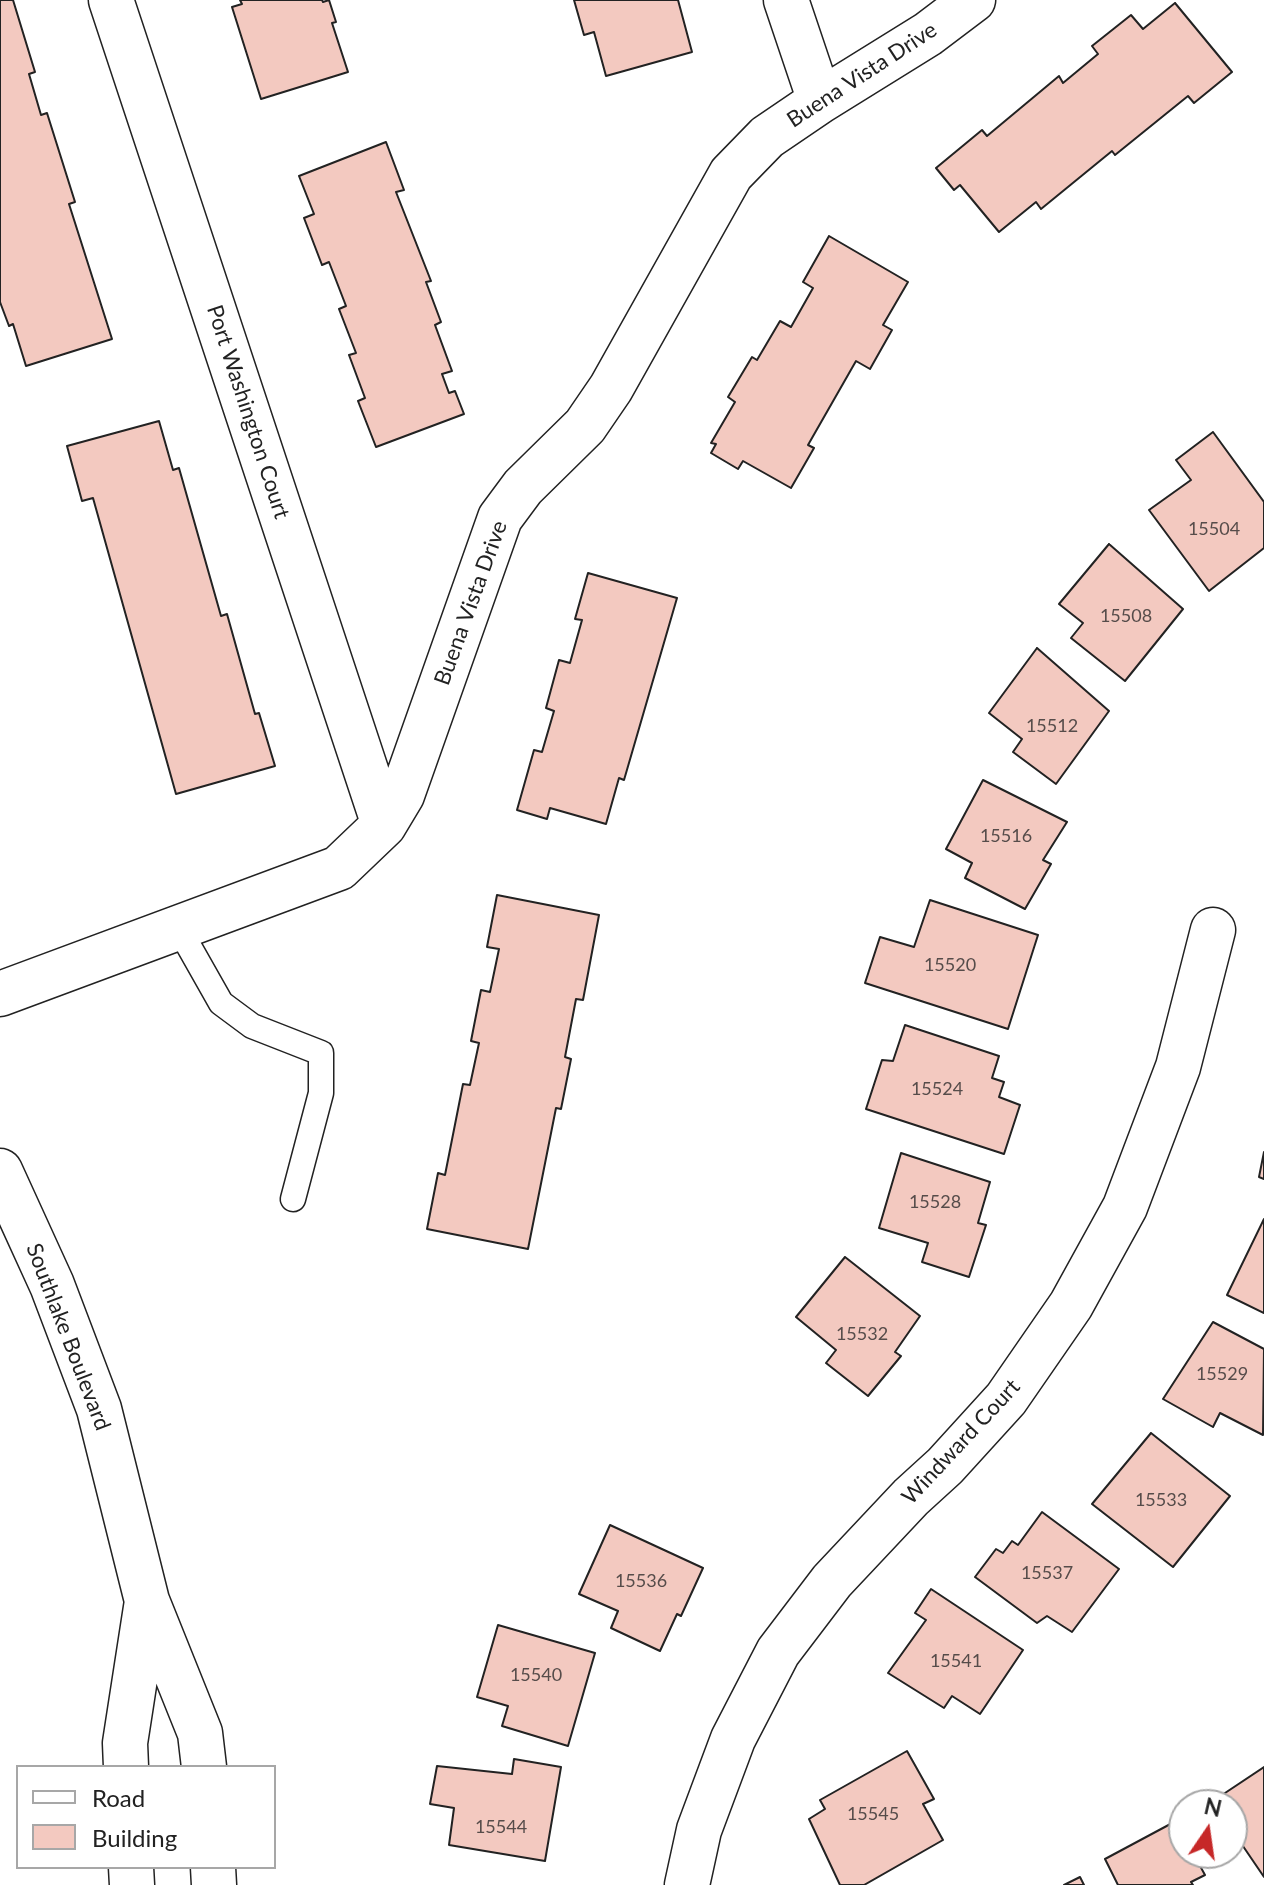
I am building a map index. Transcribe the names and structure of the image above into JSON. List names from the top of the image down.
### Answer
{
  "streets": {
    "street": [
      "Buena Vista Drive",
      "Port Washington Court",
      "Southlake Boulevard",
      "Windward Court"
    ]
  },
  "crossings": [
    ["Buena Vista Drive", "Port Washington Court"]
  ],
  "house_numbers": [
    "15504",
    "15508",
    "15512",
    "15516",
    "15520",
    "15524",
    "15528",
    "15532",
    "15529",
    "15533",
    "15537",
    "15536",
    "15541",
    "15540",
    "15545",
    "15544"
  ],
  "legend": ["Road", "Building"],
  "north": "top"
}
